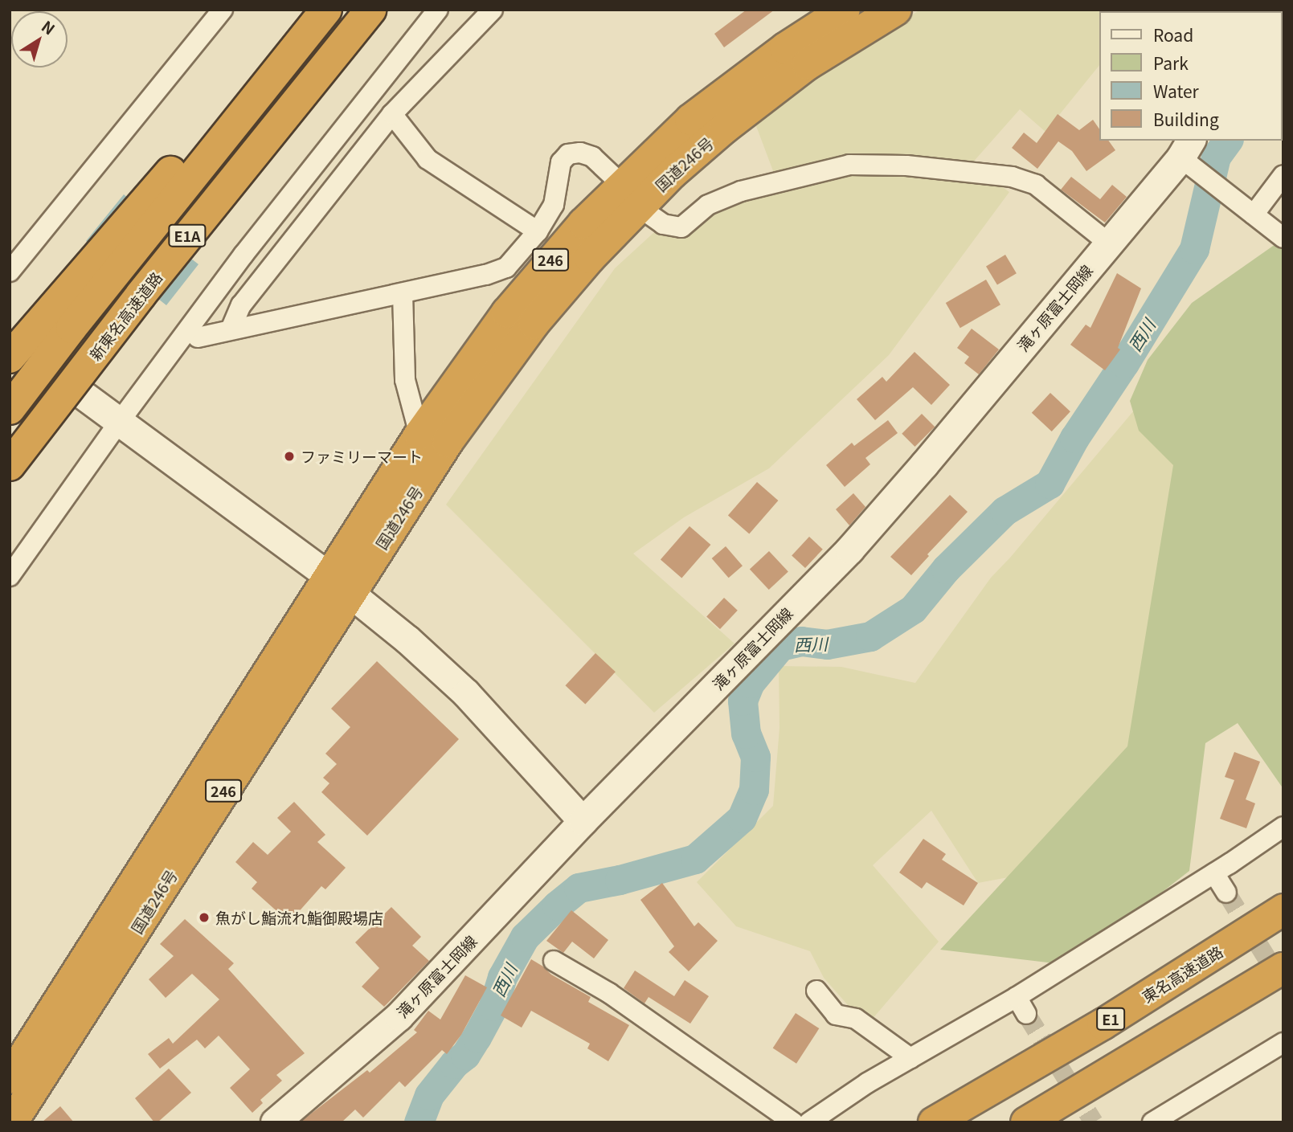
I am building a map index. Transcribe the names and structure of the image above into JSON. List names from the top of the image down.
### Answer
{
  "streets": {
    "highway": [
      "国道246号",
      "E1A",
      "246",
      "新東名高速道路",
      "東名高速道路",
      "E1"
    ],
    "main road": ["滝ヶ原富士岡線"]
  },
  "water": ["西川"],
  "places": ["ファミリーマート", "魚がし鮨流れ鮨御殿場店"],
  "legend": [
    "Road",
    "Park",
    "Water",
    "Building"
  ],
  "north": "top right"
}
